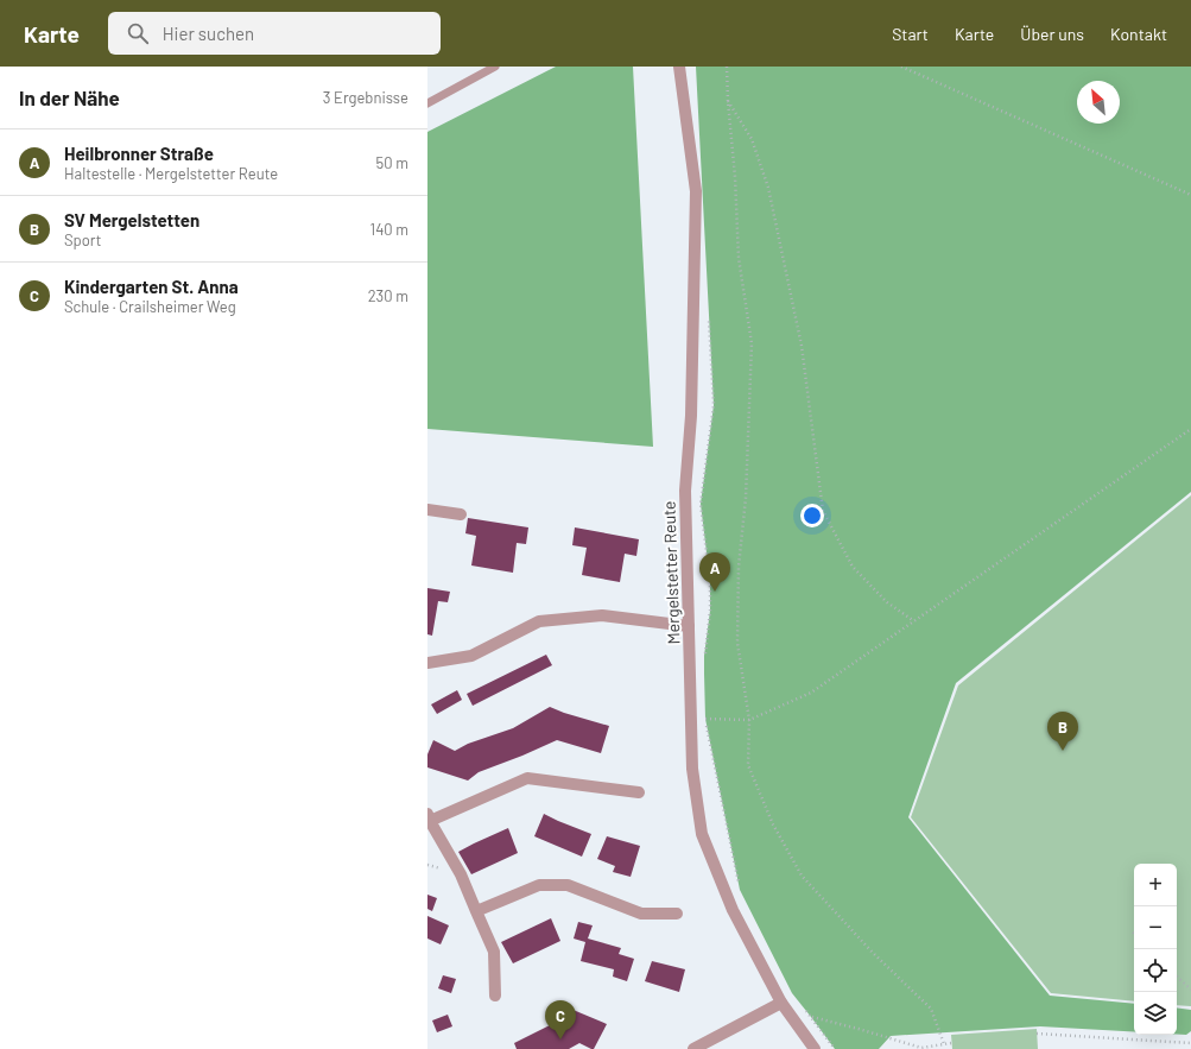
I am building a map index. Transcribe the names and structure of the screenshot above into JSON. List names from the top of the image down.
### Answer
{
  "streets": {
    "street": ["Mergelstetter Reute"]
  },
  "north": "top left",
  "page": {
    "header": "Karte",
    "search": "Hier suchen",
    "nav": [
      "Start",
      "Karte",
      "Über uns",
      "Kontakt"
    ],
    "heading": ["In der Nähe", "3 Ergebnisse"],
    "list": [
      {
        "mark": "A",
        "name": "Heilbronner Straße",
        "note": "Haltestelle · Mergelstetter Reute",
        "value": "50 m"
      },
      {
        "mark": "B",
        "name": "SV Mergelstetten",
        "note": "Sport",
        "value": "140 m"
      },
      {
        "mark": "C",
        "name": "Kindergarten St. Anna",
        "note": "Schule · Crailsheimer Weg",
        "value": "230 m"
      }
    ],
    "pins": ["A", "B", "C"],
    "map_buttons": ["+", "−"]
  }
}
